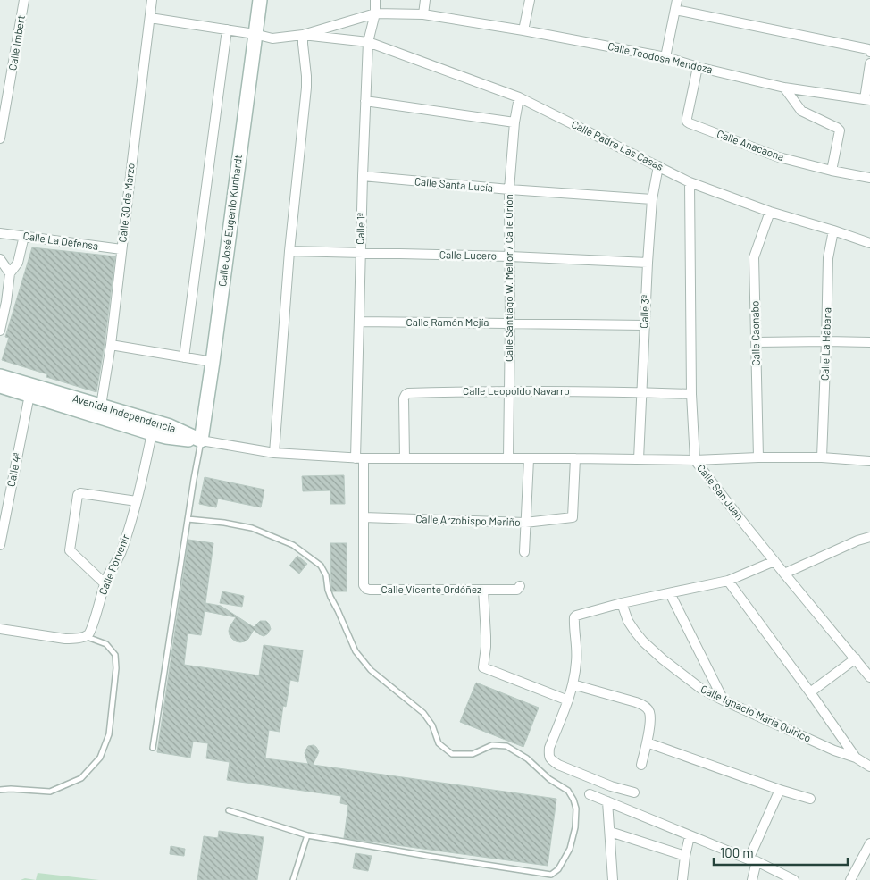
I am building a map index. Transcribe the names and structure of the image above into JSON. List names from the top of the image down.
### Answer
{
  "streets": {
    "street": [
      "Calle Imbert",
      "Calle Teodosa Mendoza",
      "Calle Padre Las Casas",
      "Calle Anacaona",
      "Calle Santa Lucía",
      "Calle 30 de Marzo",
      "Calle José Eugenio Kunhardt",
      "Calle 1ª",
      "Calle La Defensa",
      "Calle Lucero",
      "Calle Santiago W. Mellor / Calle Orión",
      "Calle 3ª",
      "Calle Ramón Mejía",
      "Calle Caonabo",
      "Calle La Habana",
      "Calle Leopoldo Navarro",
      "Avenida Independencia",
      "Calle 4ª",
      "Calle San Juan",
      "Calle Arzobispo Meriño",
      "Calle Porvenir",
      "Calle Vicente Ordóñez",
      "Calle Ignacio María Quirico"
    ]
  },
  "crossings": [
    ["Calle Teodosa Mendoza", "Calle Padre Las Casas"],
    ["Calle Teodosa Mendoza", "Calle Anacaona"],
    ["Calle Teodosa Mendoza", "Calle 1ª"],
    ["Calle Padre Las Casas", "Calle 1ª"],
    ["Calle Padre Las Casas", "Calle Santiago W. Mellor / Calle Orión"],
    ["Calle Padre Las Casas", "Calle 3ª"],
    ["Calle Padre Las Casas", "Calle Caonabo"],
    ["Calle Padre Las Casas", "Calle La Habana"],
    ["Calle Padre Las Casas", "Calle San Juan"],
    ["Calle Santa Lucía", "Calle 1ª"],
    ["Calle Santa Lucía", "Calle Santiago W. Mellor / Calle Orión"],
    ["Calle Santa Lucía", "Calle 3ª"],
    ["Calle 30 de Marzo", "Calle La Defensa"],
    ["Calle 30 de Marzo", "Avenida Independencia"],
    ["Calle José Eugenio Kunhardt", "Avenida Independencia"],
    ["Calle 1ª", "Calle Lucero"],
    ["Calle 1ª", "Calle Ramón Mejía"],
    ["Calle 1ª", "Calle Vicente Ordóñez"],
    ["Calle Lucero", "Calle Santiago W. Mellor / Calle Orión"],
    ["Calle Lucero", "Calle 3ª"],
    ["Calle Santiago W. Mellor / Calle Orión", "Calle Ramón Mejía"],
    ["Calle Santiago W. Mellor / Calle Orión", "Calle Leopoldo Navarro"],
    ["Calle 3ª", "Calle Ramón Mejía"],
    ["Calle 3ª", "Calle Leopoldo Navarro"],
    ["Calle Leopoldo Navarro", "Calle San Juan"],
    ["Avenida Independencia", "Calle 4ª"],
    ["Avenida Independencia", "Calle Porvenir"],
    ["Calle Arzobispo Meriño", "Calle Vicente Ordóñez"]
  ],
  "scale_bar": "100 m"
}
